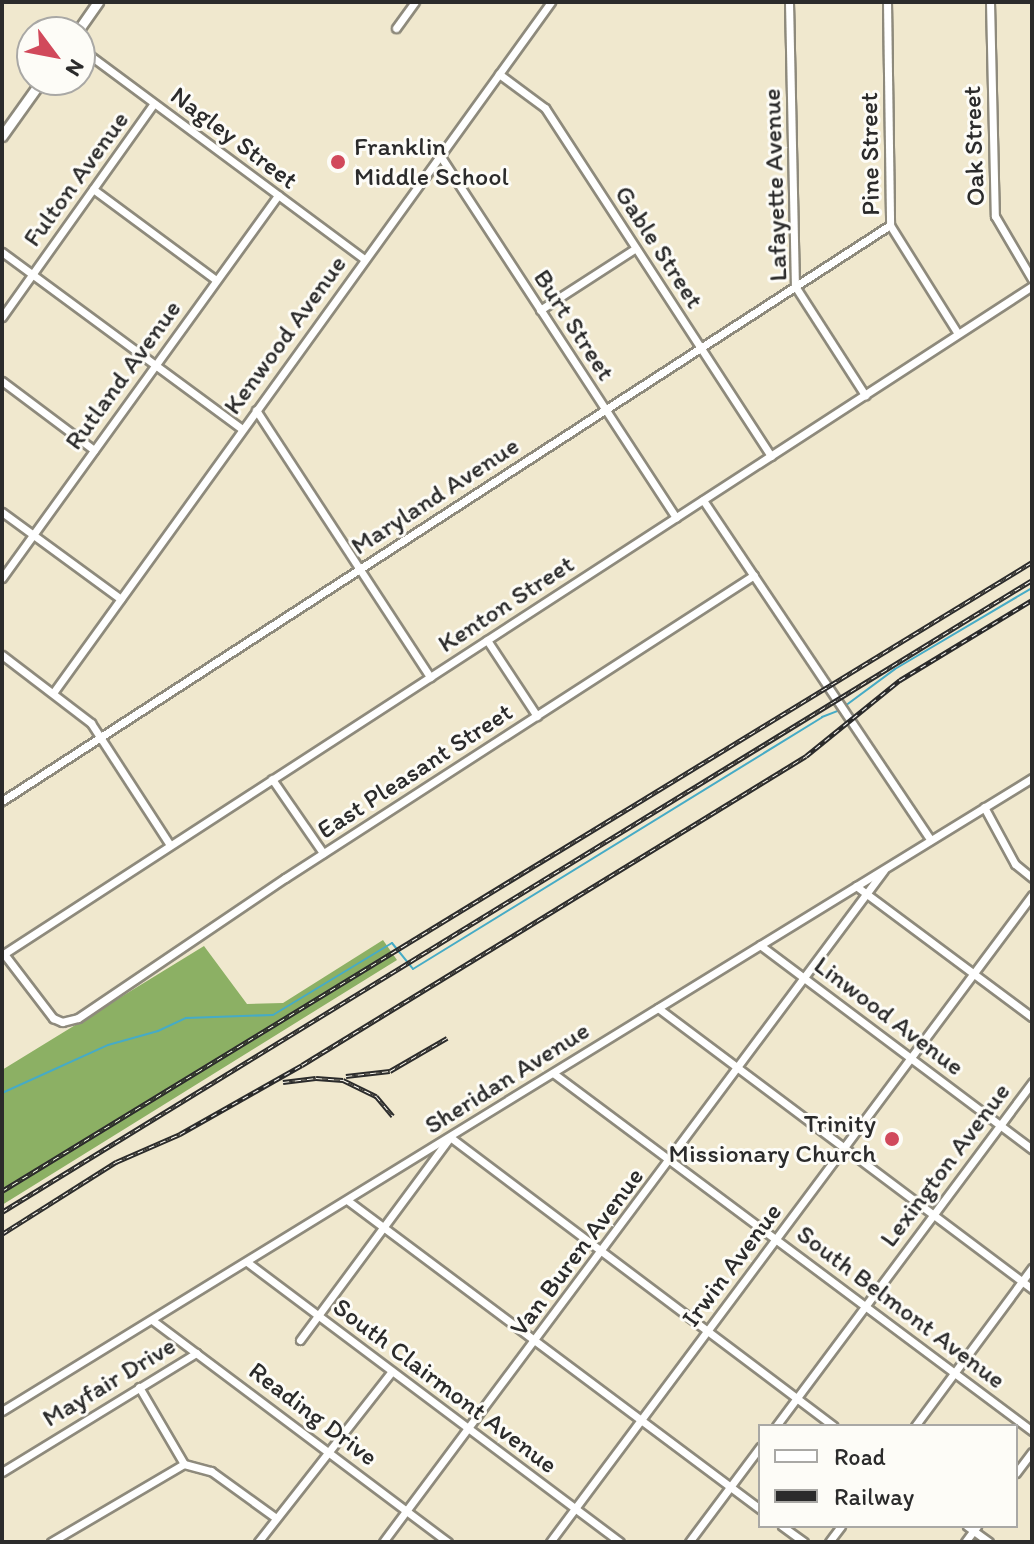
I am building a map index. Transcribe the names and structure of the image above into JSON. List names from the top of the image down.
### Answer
{
  "streets": {
    "street": [
      "Nagley Street",
      "Oak Street",
      "Pine Street",
      "Fulton Avenue",
      "Lafayette Avenue",
      "Gable Street",
      "Burt Street",
      "Kenwood Avenue",
      "Rutland Avenue",
      "Maryland Avenue",
      "Kenton Street",
      "East Pleasant Street",
      "Linwood Avenue",
      "Sheridan Avenue",
      "Lexington Avenue",
      "Van Buren Avenue",
      "Irwin Avenue",
      "South Belmont Avenue",
      "Mayfair Drive",
      "South Clairmont Avenue",
      "Reading Drive"
    ]
  },
  "crossings": [
    ["Nagley Street", "Fulton Avenue"],
    ["Nagley Street", "Kenwood Avenue"],
    ["Nagley Street", "Rutland Avenue"],
    ["Pine Street", "Maryland Avenue"],
    ["Pine Street", "Kenton Street"],
    ["Lafayette Avenue", "Maryland Avenue"],
    ["Lafayette Avenue", "Kenton Street"],
    ["Gable Street", "Kenwood Avenue"],
    ["Gable Street", "Maryland Avenue"],
    ["Gable Street", "Kenton Street"],
    ["Burt Street", "Kenwood Avenue"],
    ["Burt Street", "Maryland Avenue"],
    ["Burt Street", "Kenton Street"],
    ["Kenton Street", "East Pleasant Street"],
    ["Linwood Avenue", "Sheridan Avenue"],
    ["Linwood Avenue", "Lexington Avenue"],
    ["Linwood Avenue", "Van Buren Avenue"],
    ["Linwood Avenue", "Irwin Avenue"],
    ["Sheridan Avenue", "Van Buren Avenue"],
    ["Sheridan Avenue", "South Belmont Avenue"],
    ["Sheridan Avenue", "South Clairmont Avenue"],
    ["Sheridan Avenue", "Reading Drive"],
    ["Lexington Avenue", "South Belmont Avenue"],
    ["Van Buren Avenue", "South Belmont Avenue"],
    ["Van Buren Avenue", "South Clairmont Avenue"],
    ["Van Buren Avenue", "Reading Drive"],
    ["Irwin Avenue", "South Belmont Avenue"],
    ["Irwin Avenue", "South Clairmont Avenue"],
    ["Mayfair Drive", "Reading Drive"]
  ],
  "places": ["Franklin Middle School", "Trinity Missionary Church"],
  "legend": ["Road", "Railway"],
  "north": "bottom right"
}
